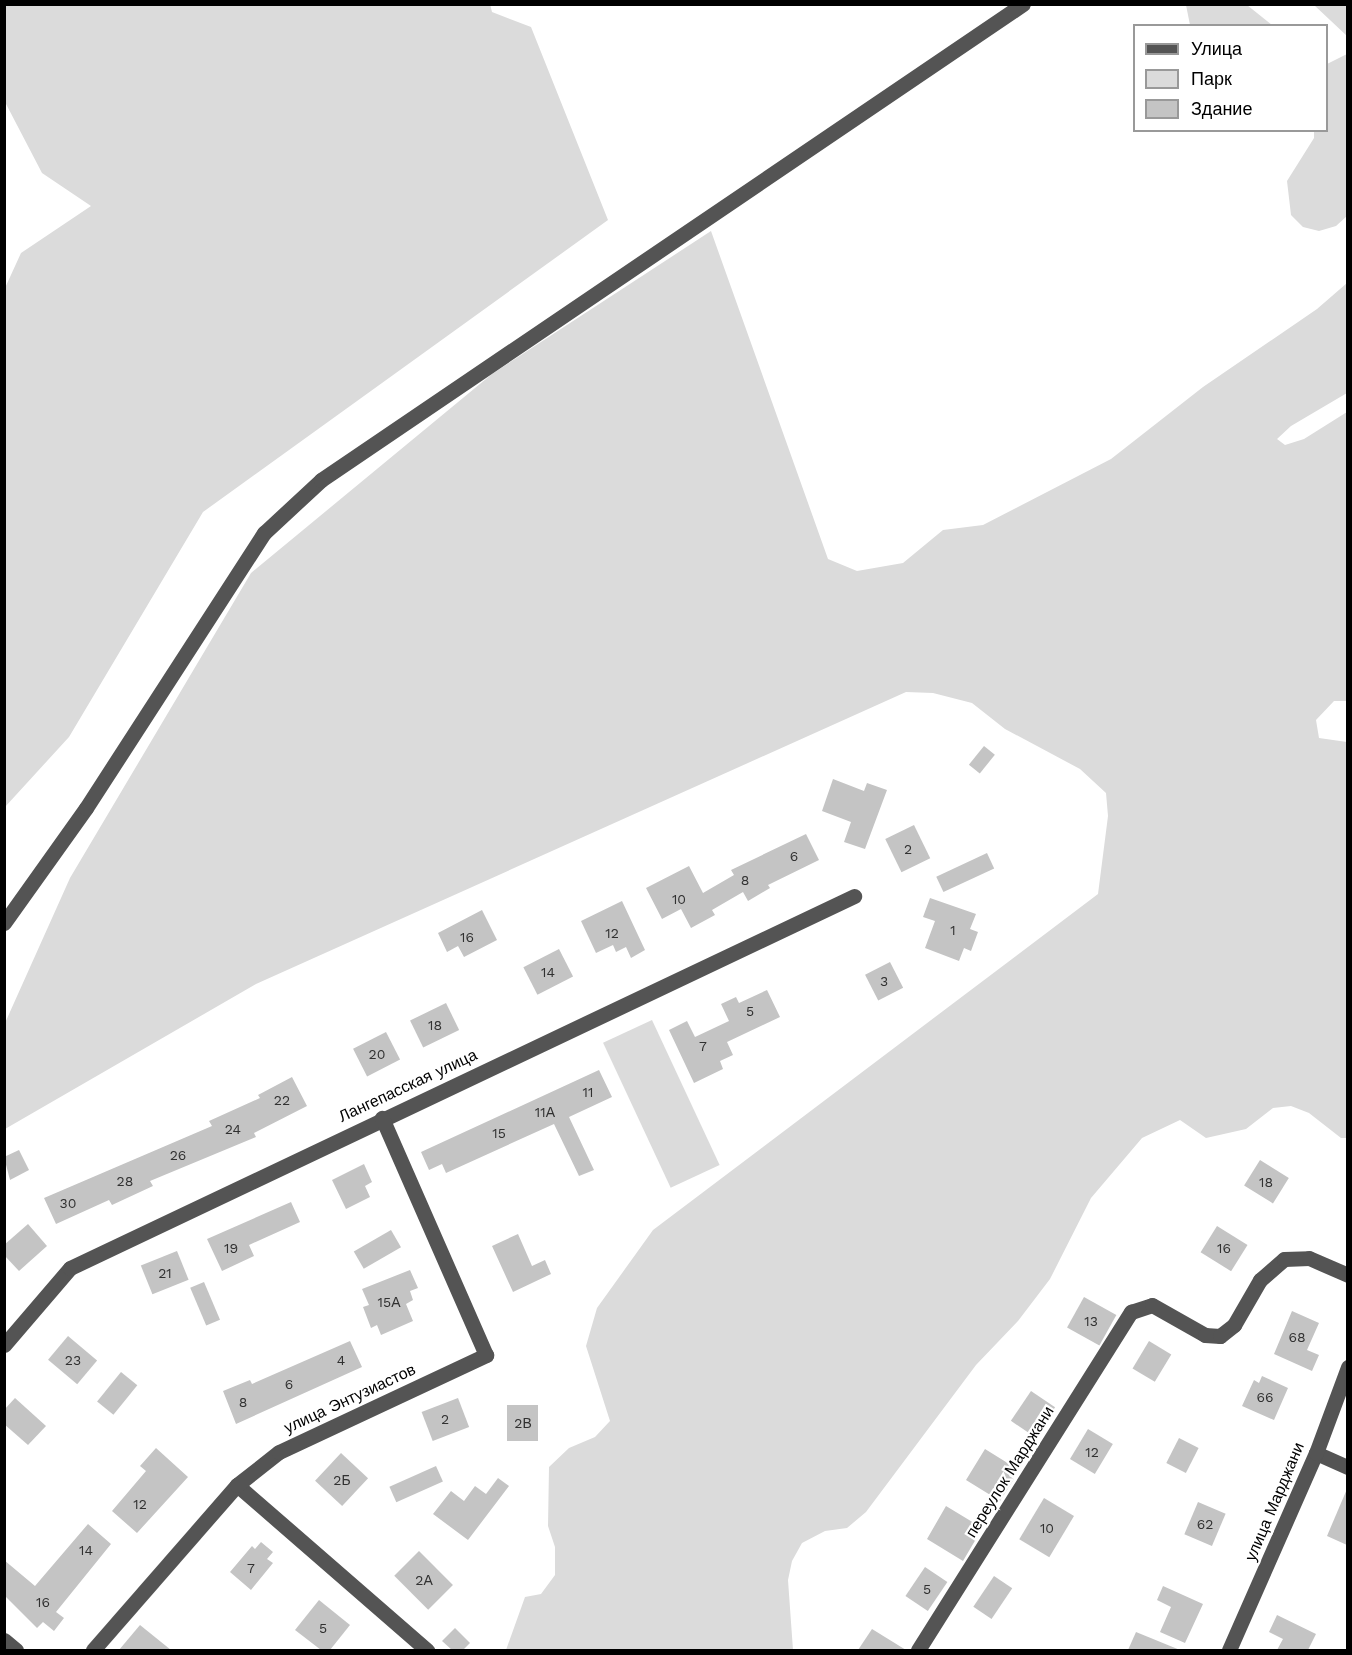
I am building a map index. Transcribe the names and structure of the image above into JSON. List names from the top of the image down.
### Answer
{
  "streets": {
    "street": [
      "Лангепасская улица",
      "улица Энтузиастов",
      "переулок Марджани",
      "улица Марджани"
    ]
  },
  "crossings": [
    ["Лангепасская улица", "улица Энтузиастов"]
  ],
  "house_numbers": [
    "2",
    "6",
    "8",
    "10",
    "1",
    "12",
    "16",
    "14",
    "3",
    "5",
    "18",
    "7",
    "20",
    "11",
    "22",
    "11А",
    "24",
    "15",
    "26",
    "28",
    "18",
    "30",
    "19",
    "16",
    "21",
    "15А",
    "13",
    "68",
    "23",
    "4",
    "6",
    "66",
    "8",
    "2",
    "2В",
    "12",
    "2Б",
    "12",
    "62",
    "10",
    "14",
    "7",
    "2А",
    "5",
    "16",
    "5"
  ],
  "legend": ["Улица", "Парк", "Здание"]
}
